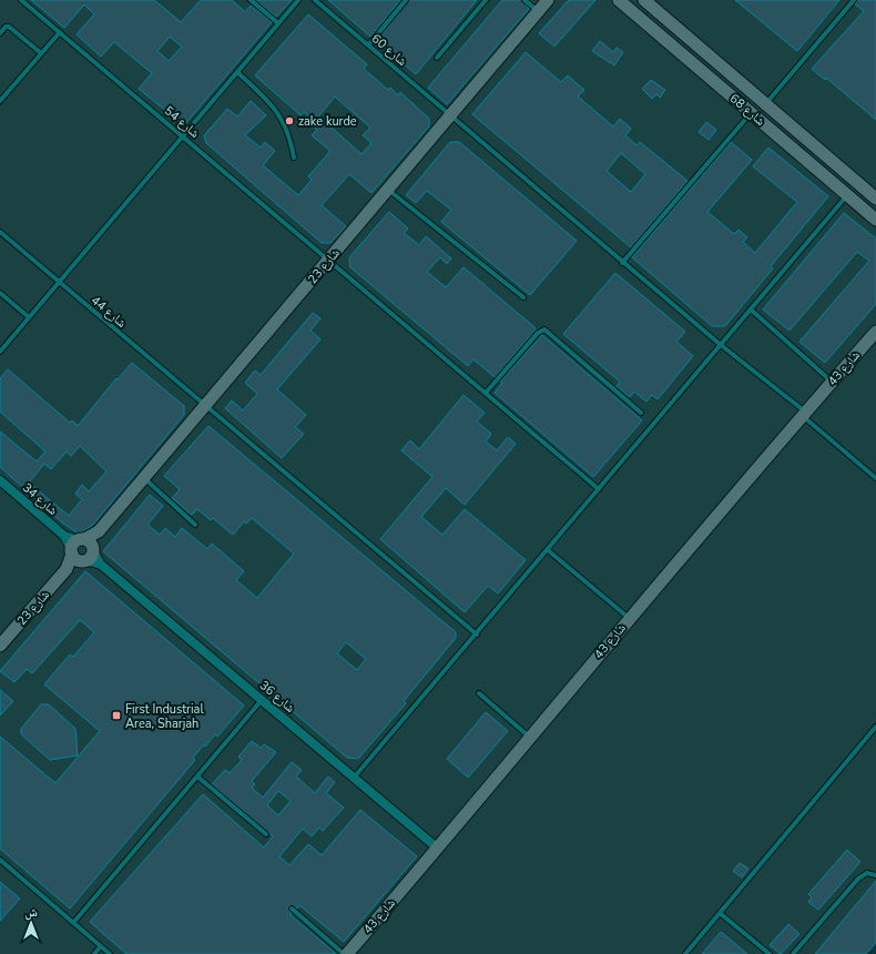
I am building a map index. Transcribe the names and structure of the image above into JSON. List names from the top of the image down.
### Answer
{
  "streets": {
    "street": [
      "شارع 68",
      "شارع 23",
      "شارع 43",
      "شارع 34",
      "شارع 36"
    ],
    "lane": ["شارع 60", "شارع 54", "شارع 44"]
  },
  "crossings": [
    ["شارع 60", "شارع 23"],
    ["شارع 60", "شارع 43"],
    ["شارع 54", "شارع 23"],
    ["شارع 23", "شارع 44"],
    ["شارع 23", "شارع 34"],
    ["شارع 23", "شارع 36"],
    ["شارع 43", "شارع 36"],
    ["شارع 34", "شارع 36"]
  ],
  "places": {
    "other": ["zake kurde"],
    "transit": ["First Industrial Area, Sharjah"]
  },
  "north": "top"
}
